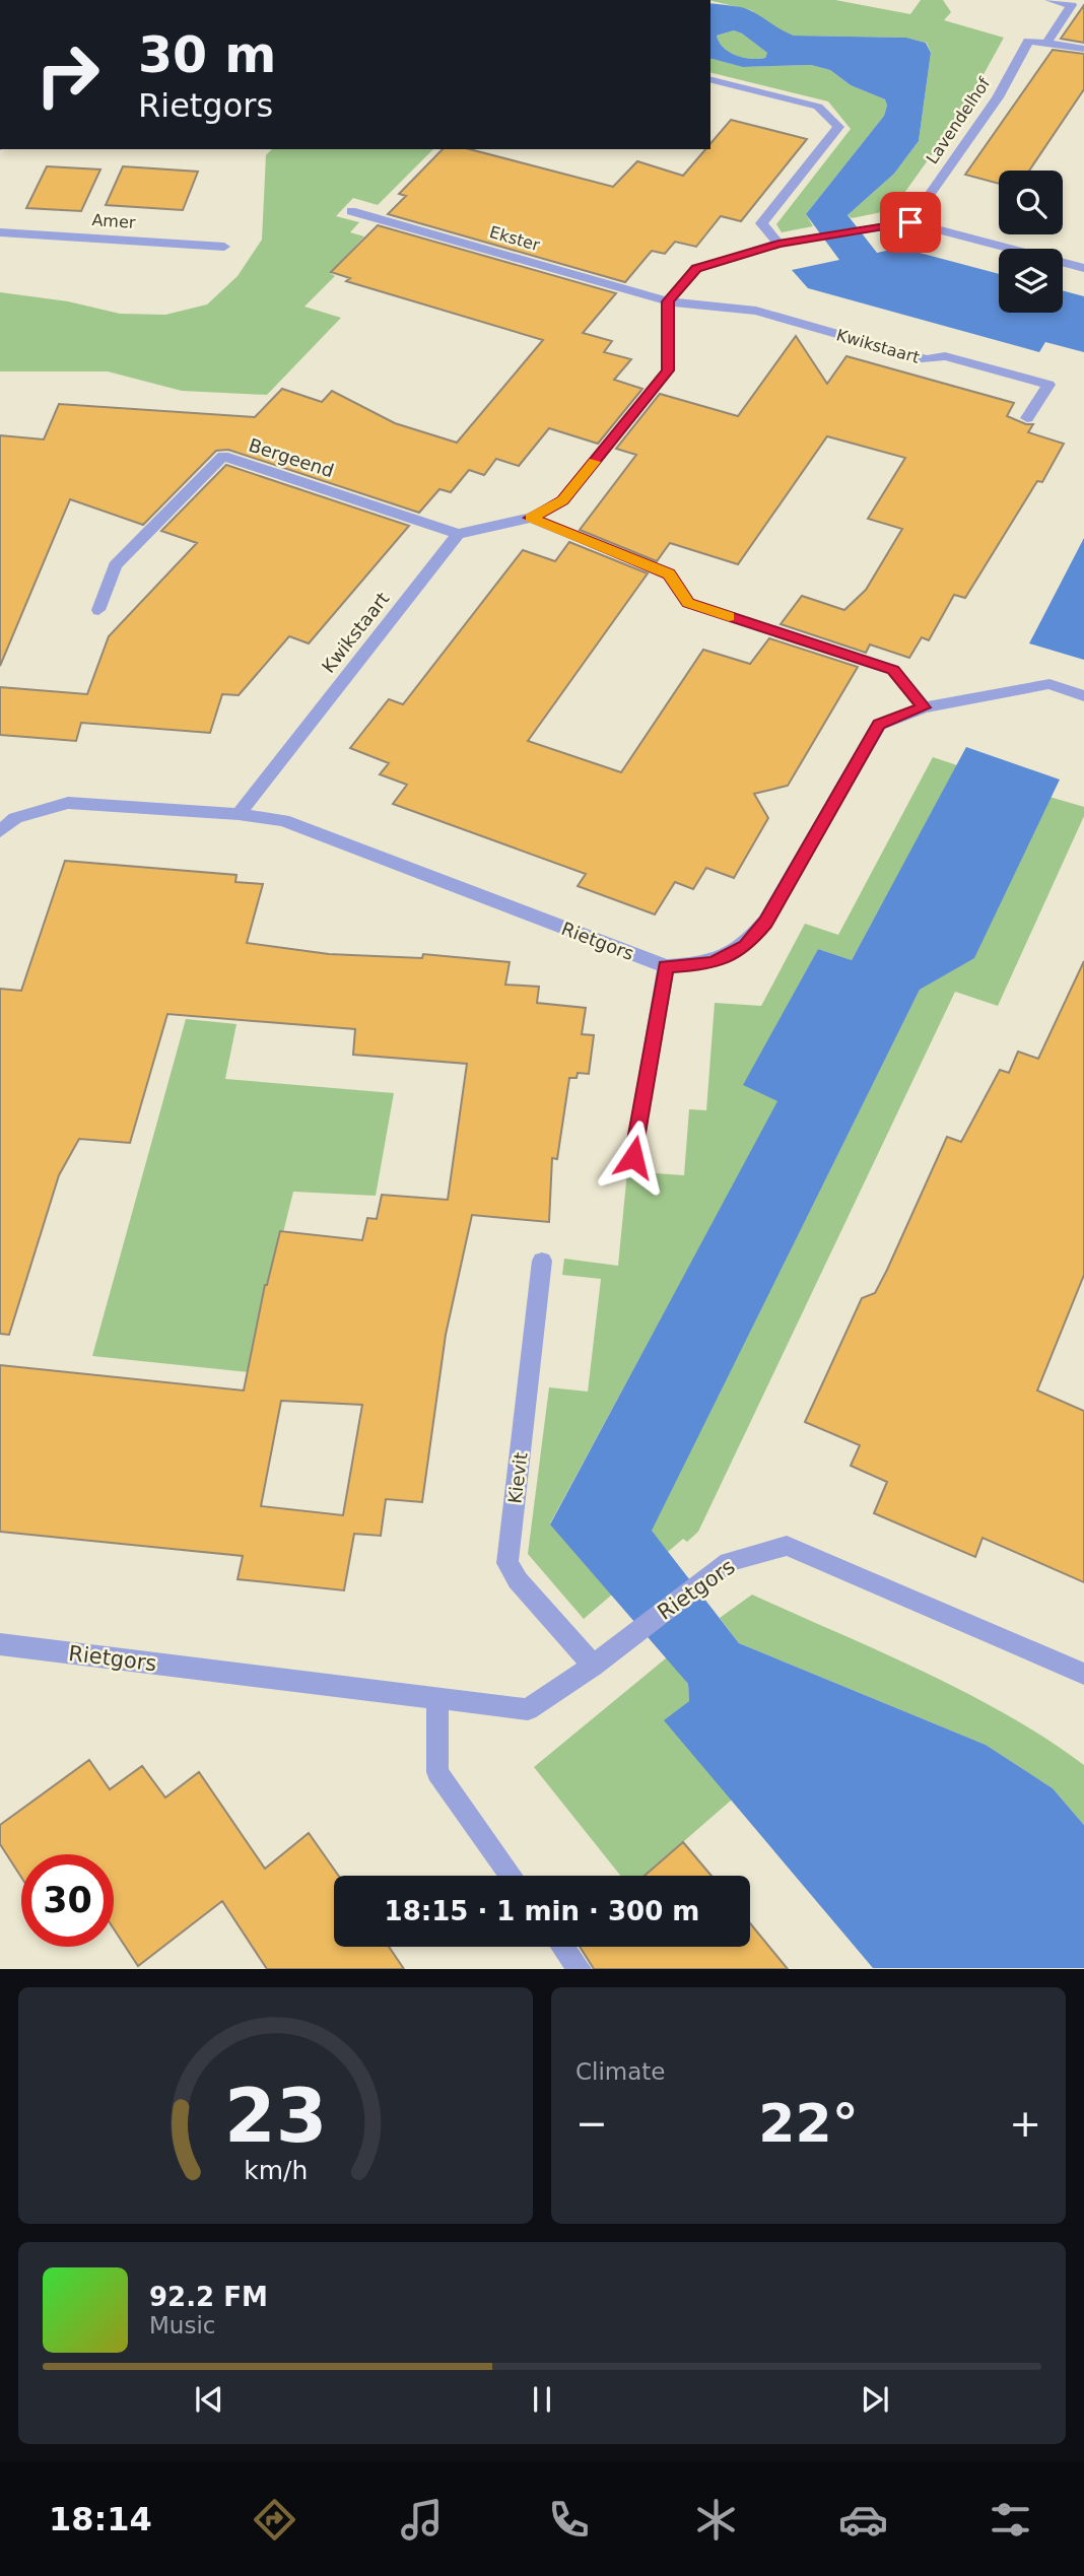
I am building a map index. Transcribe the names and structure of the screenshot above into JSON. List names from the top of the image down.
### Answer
{
  "streets": {
    "street": [
      "Lavendelhof",
      "Amer",
      "Ekster",
      "Kwikstaart",
      "Bergeend",
      "Rietgors",
      "Kievit"
    ]
  },
  "crossings": [
    ["Ekster", "Kwikstaart"],
    ["Kwikstaart", "Bergeend"],
    ["Kwikstaart", "Rietgors"],
    ["Rietgors", "Kievit"]
  ],
  "page": {
    "turn": ["30 m", "Rietgors"],
    "limit": "30",
    "trip": "18:15 · 1 min · 300 m",
    "tile": "Climate",
    "heat": ["−", "22°", "+"],
    "song": ["92.2 FM", "Music"],
    "tabs": "18:14",
    "gauge": ["23", "km/h"]
  }
}
